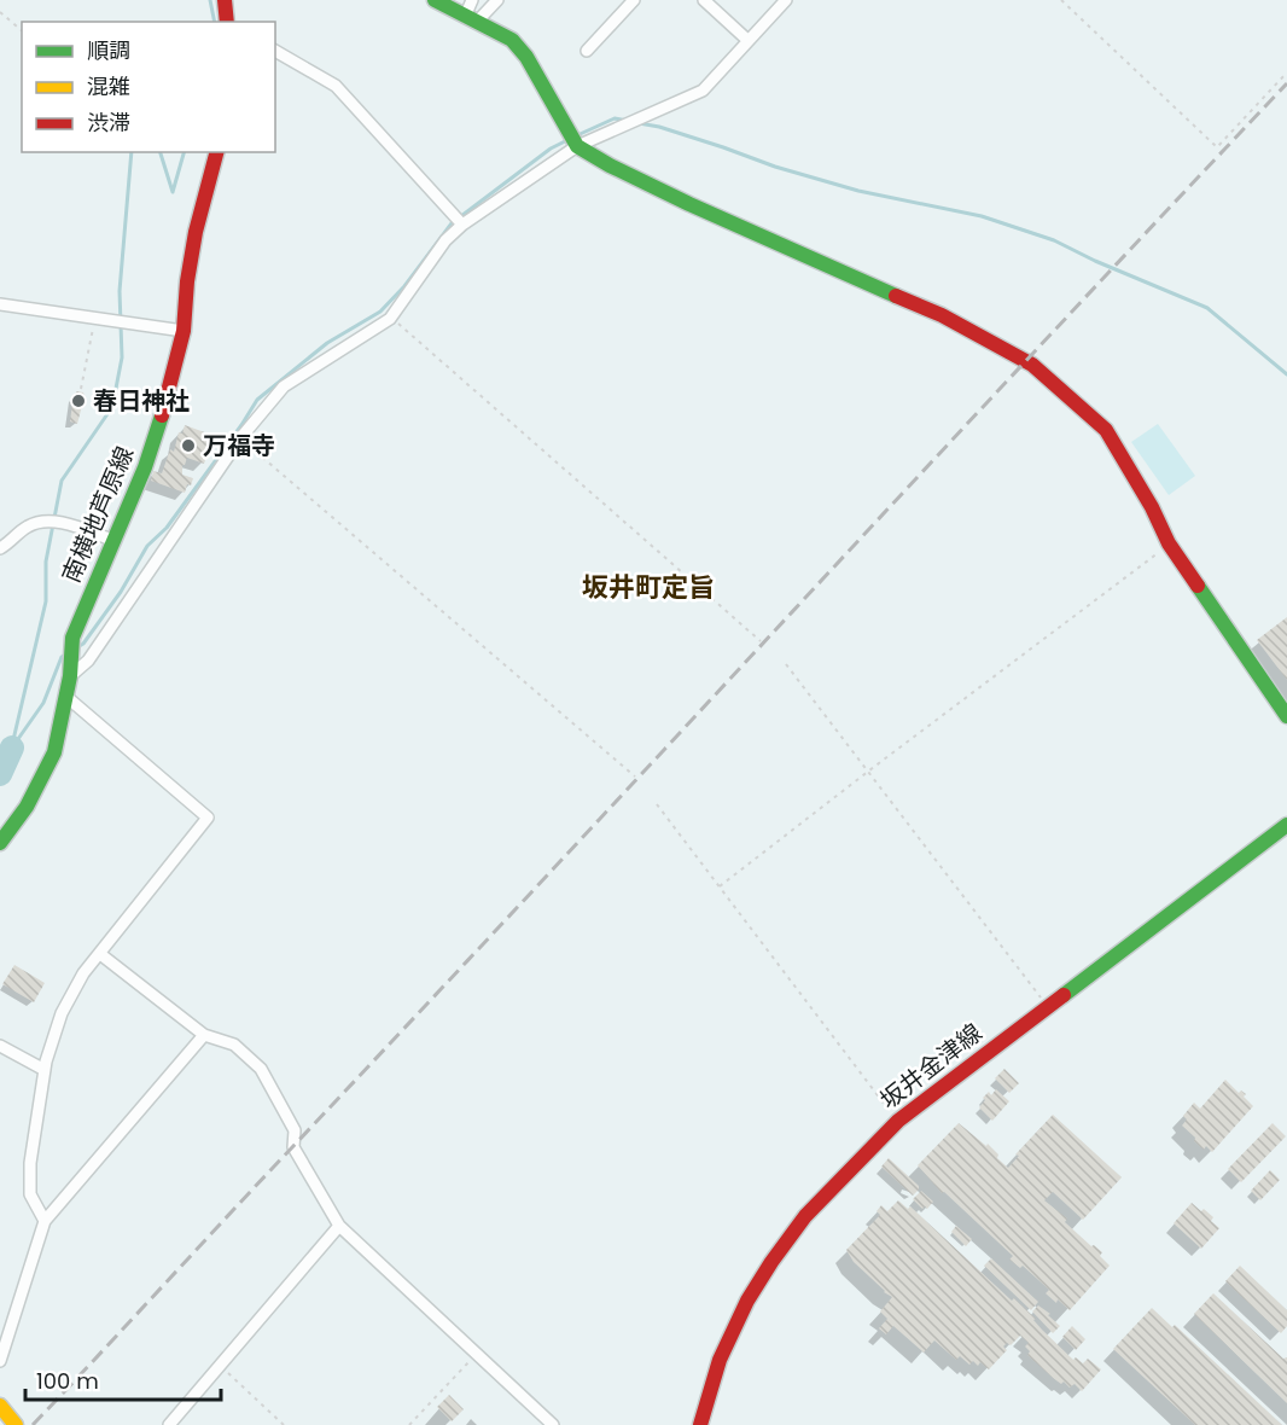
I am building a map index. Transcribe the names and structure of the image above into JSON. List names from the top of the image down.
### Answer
{
  "streets": {
    "main road": ["南横地芦原線", "坂井金津線"]
  },
  "districts": ["坂井町定旨"],
  "places": ["春日神社", "万福寺"],
  "legend": ["順調", "混雑", "渋滞"],
  "scale_bar": "100 m"
}
